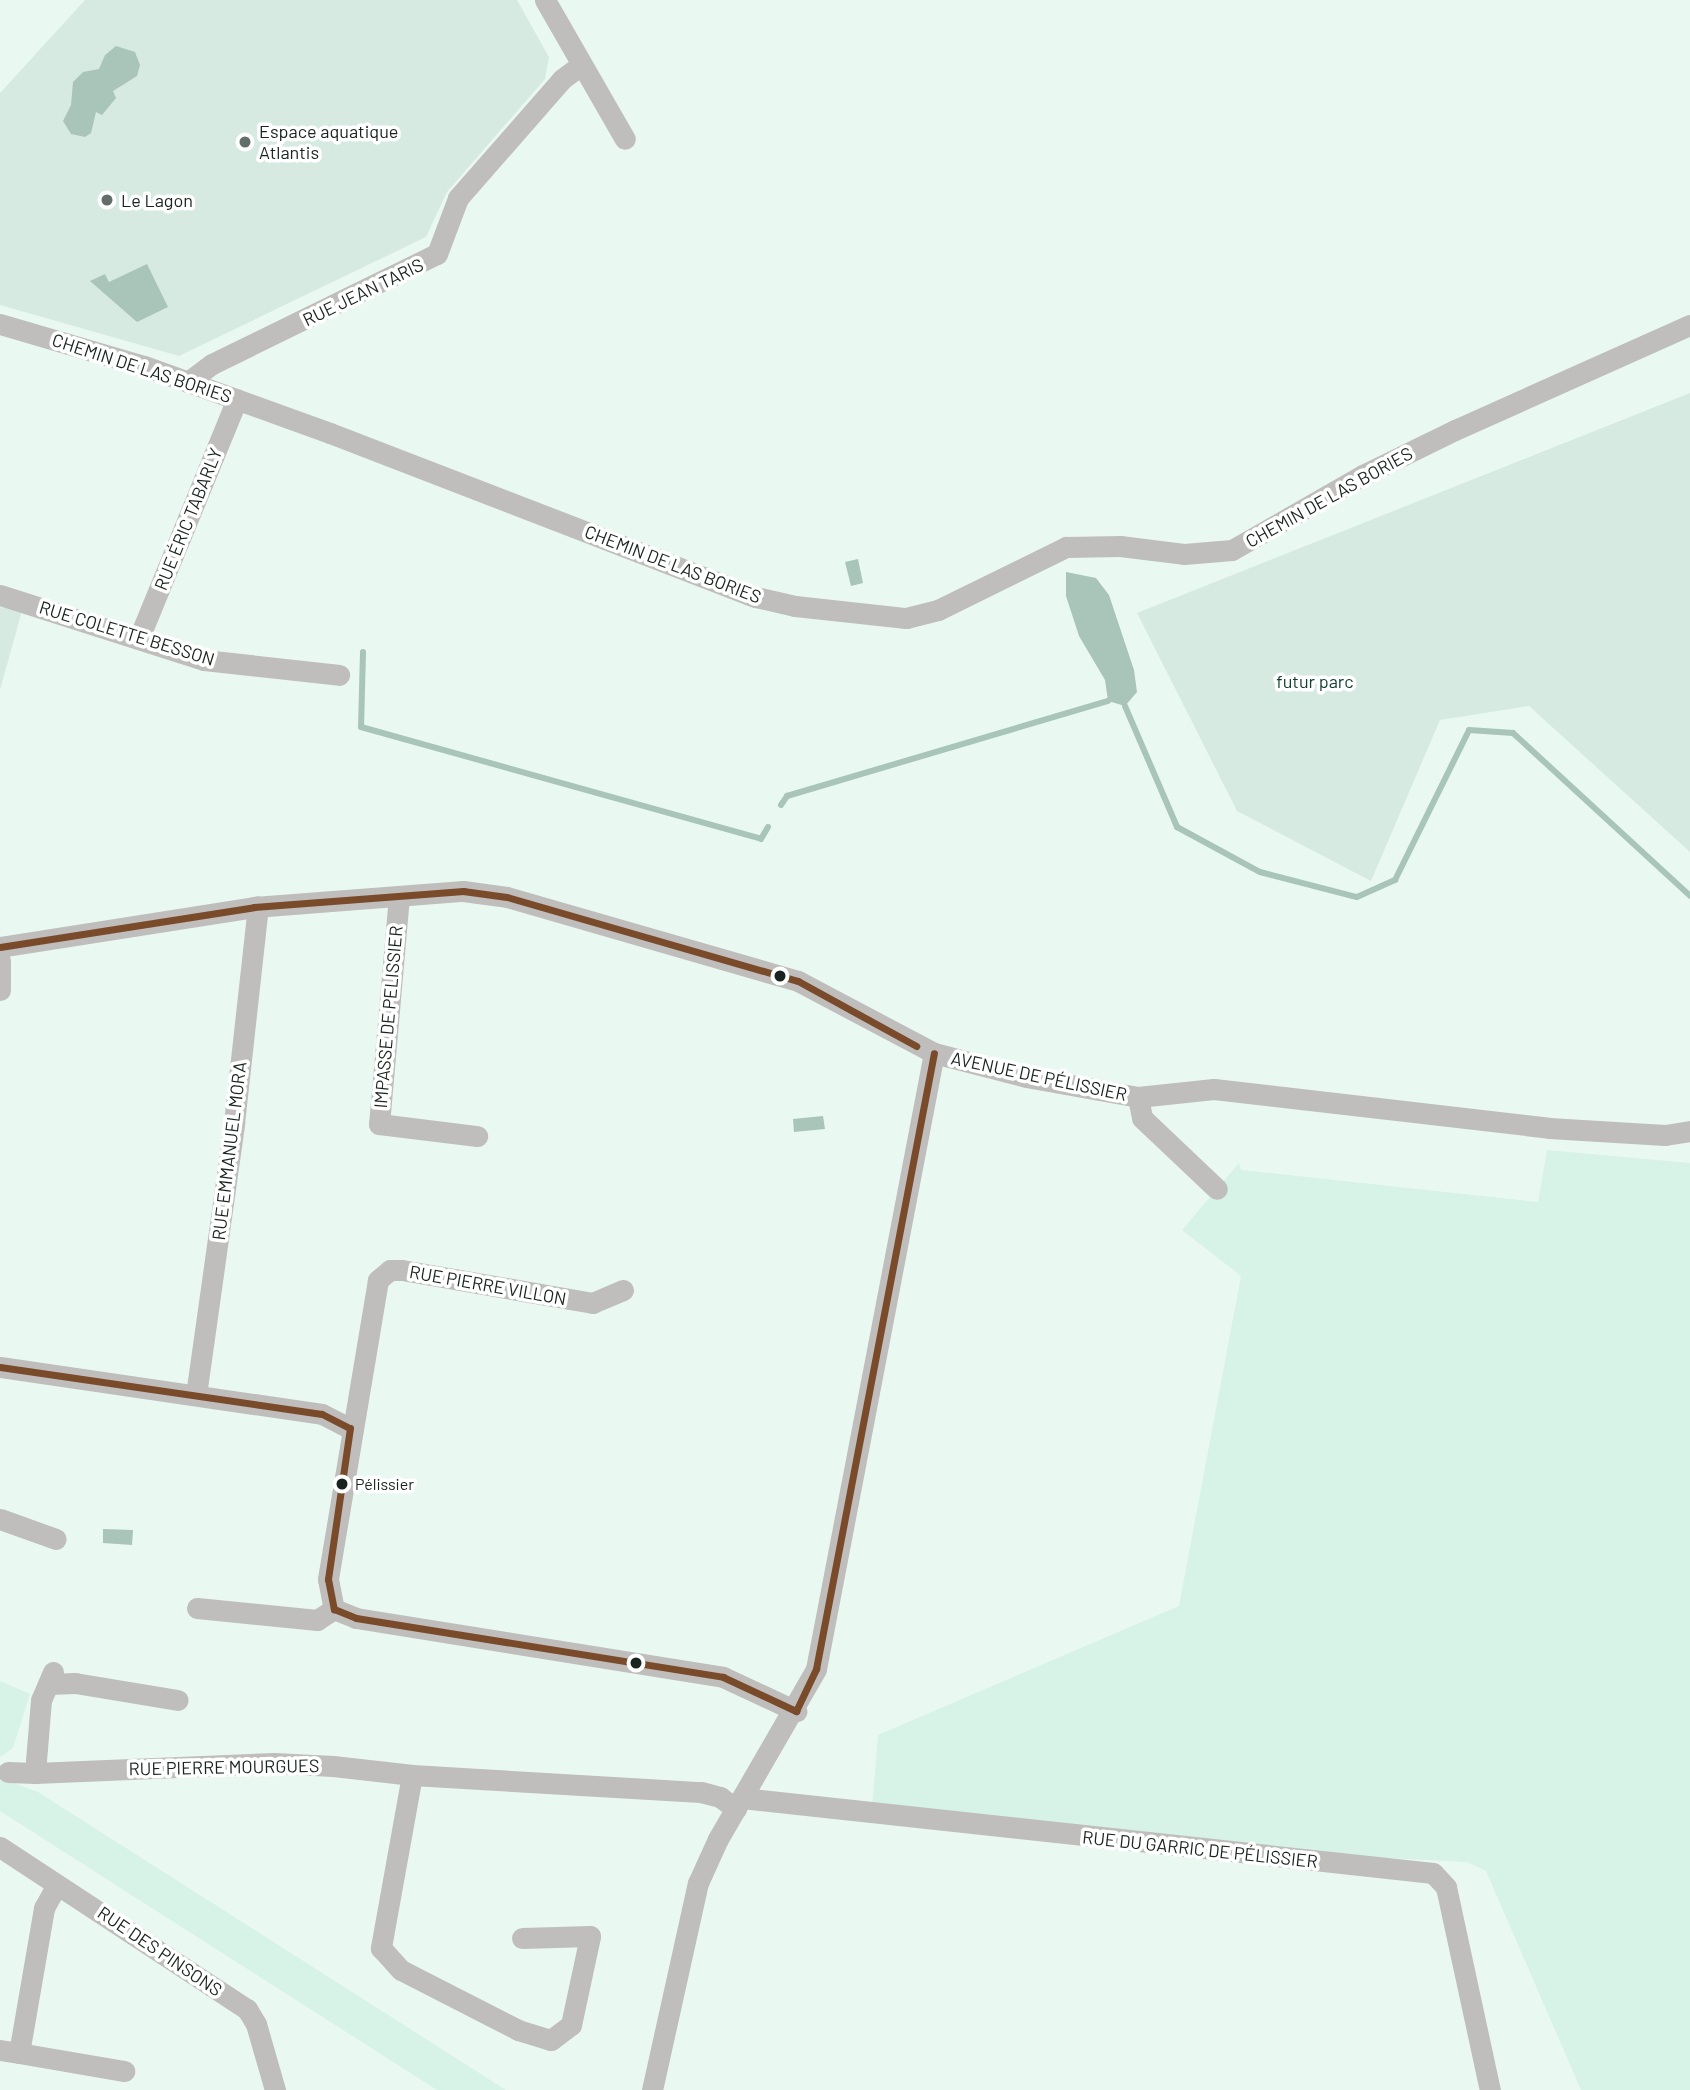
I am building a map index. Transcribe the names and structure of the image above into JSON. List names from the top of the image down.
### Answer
{
  "streets": {
    "street": [
      "RUE JEAN TARIS",
      "CHEMIN DE LAS BORIES",
      "RUE ÉRIC TABARLY",
      "RUE COLETTE BESSON",
      "IMPASSE DE PELISSIER",
      "AVENUE DE PÉLISSIER",
      "RUE EMMANUEL MORA",
      "RUE PIERRE VILLON",
      "RUE PIERRE MOURGUES",
      "RUE DU GARRIC DE PÉLISSIER",
      "RUE DES PINSONS"
    ]
  },
  "crossings": [
    ["RUE JEAN TARIS", "CHEMIN DE LAS BORIES"],
    ["CHEMIN DE LAS BORIES", "RUE ÉRIC TABARLY"],
    ["RUE ÉRIC TABARLY", "RUE COLETTE BESSON"],
    ["IMPASSE DE PELISSIER", "AVENUE DE PÉLISSIER"],
    ["AVENUE DE PÉLISSIER", "RUE EMMANUEL MORA"],
    ["RUE PIERRE MOURGUES", "RUE DU GARRIC DE PÉLISSIER"]
  ],
  "parks": ["futur parc"],
  "places": ["Espace aquatique Atlantis", "Le Lagon", "Pélissier"]
}
